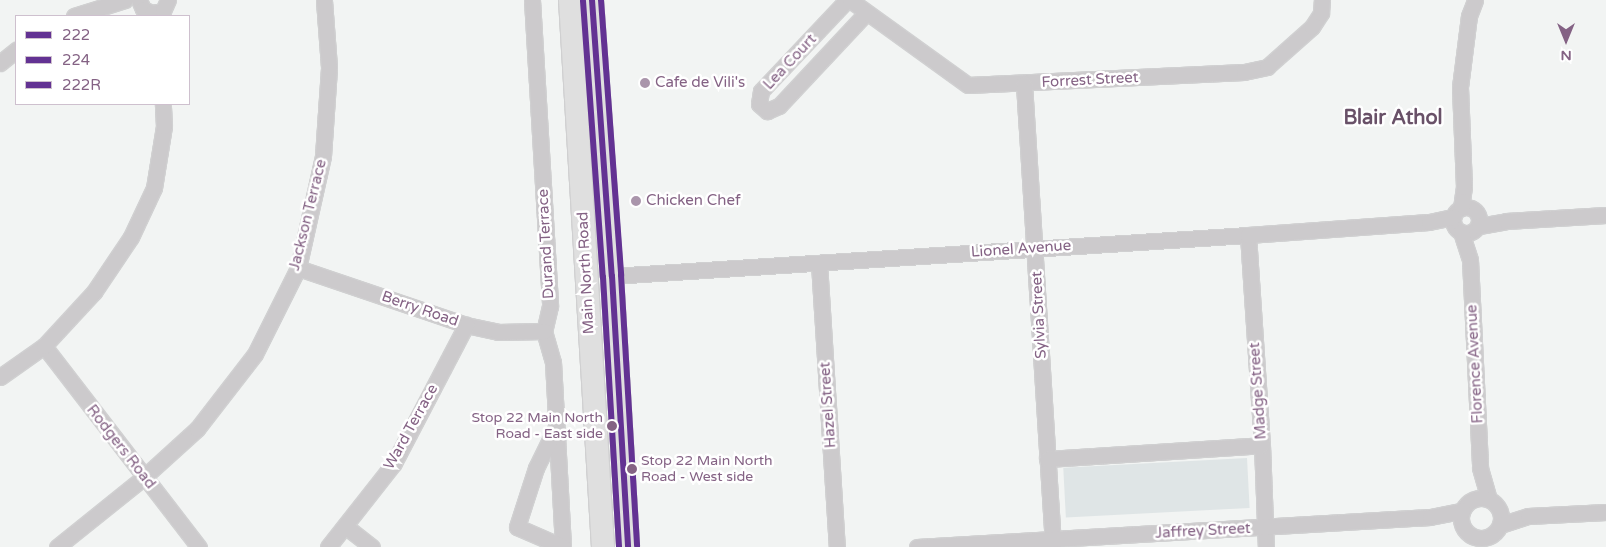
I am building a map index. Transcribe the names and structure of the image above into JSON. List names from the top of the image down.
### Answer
{
  "streets": {
    "highway": ["Main North Road"],
    "street": [
      "Lea Court",
      "Forrest Street",
      "Jackson Terrace",
      "Durand Terrace",
      "Lionel Avenue",
      "Berry Road",
      "Sylvia Street",
      "Florence Avenue",
      "Madge Street",
      "Hazel Street",
      "Ward Terrace",
      "Rodgers Road",
      "Jaffrey Street"
    ]
  },
  "crossings": [
    ["Lea Court", "Forrest Street"],
    ["Forrest Street", "Sylvia Street"],
    ["Jackson Terrace", "Berry Road"],
    ["Jackson Terrace", "Rodgers Road"],
    ["Durand Terrace", "Berry Road"],
    ["Lionel Avenue", "Main North Road"],
    ["Lionel Avenue", "Sylvia Street"],
    ["Lionel Avenue", "Florence Avenue"],
    ["Lionel Avenue", "Madge Street"],
    ["Lionel Avenue", "Hazel Street"],
    ["Berry Road", "Ward Terrace"],
    ["Sylvia Street", "Jaffrey Street"],
    ["Florence Avenue", "Jaffrey Street"],
    ["Madge Street", "Jaffrey Street"]
  ],
  "districts": ["Blair Athol"],
  "places": [
    "Cafe de Vili's",
    "Chicken Chef",
    "Stop 22 Main North Road - East side",
    "Stop 22 Main North Road - West side"
  ],
  "lines": ["transit line 222", "transit line 222R", "transit line 224"],
  "legend": ["222", "224", "222R"],
  "north": "bottom"
}
